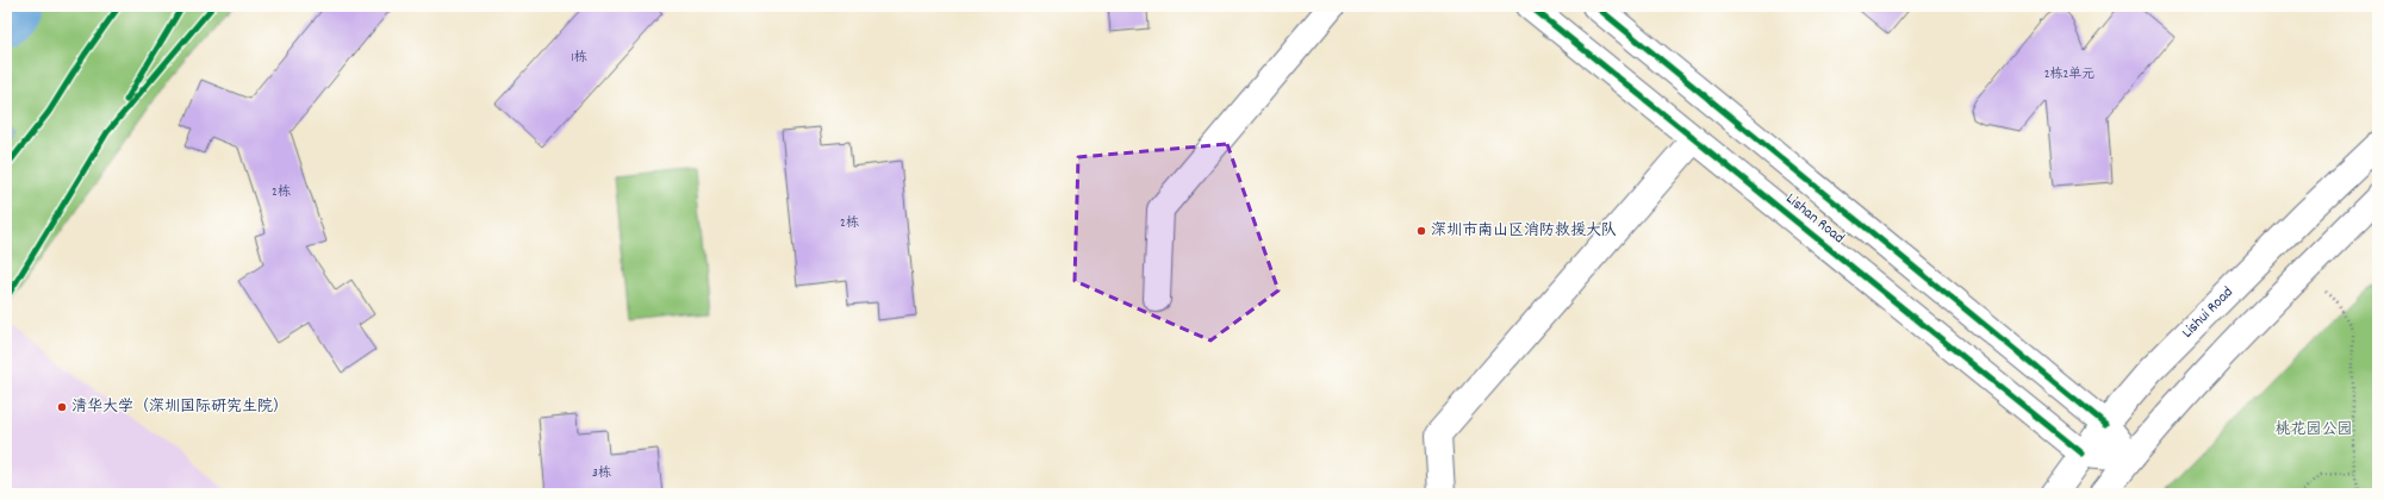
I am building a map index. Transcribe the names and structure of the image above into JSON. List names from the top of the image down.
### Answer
{
  "streets": {
    "street": ["Lishan Road", "Lishui Road"]
  },
  "crossings": [
    ["Lishan Road", "Lishui Road"]
  ],
  "parks": ["桃花园公园"],
  "places": ["深圳市南山区消防救援大队", "清华大学（深圳国际研究生院）"],
  "house_numbers": [
    "1栋",
    "2栋2单元",
    "2栋",
    "2栋",
    "3栋"
  ]
}
